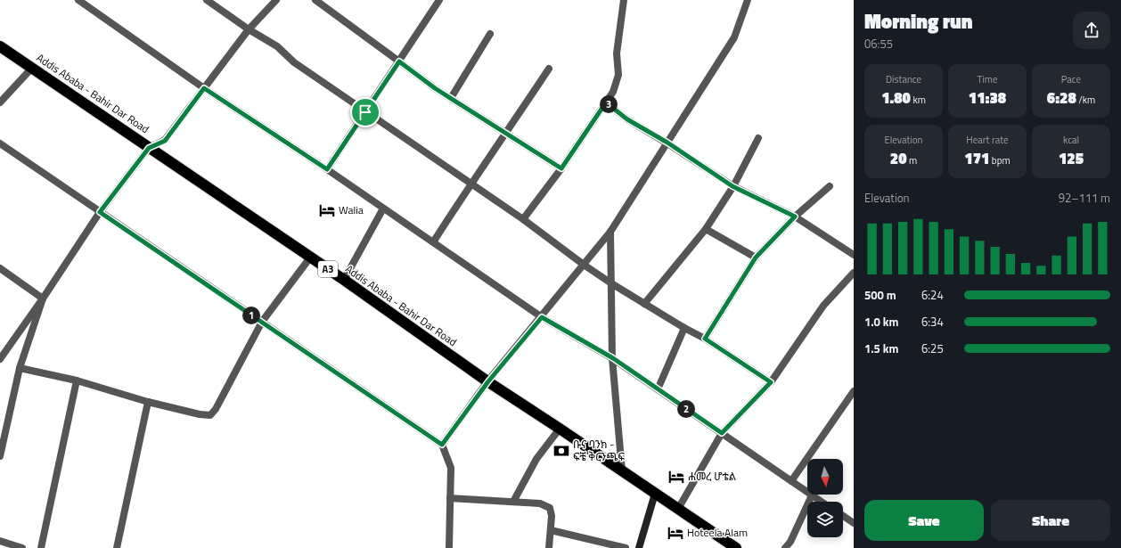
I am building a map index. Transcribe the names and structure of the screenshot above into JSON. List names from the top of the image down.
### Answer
{
  "streets": {
    "highway": ["Addis Ababa - Bahir Dar Road", "A3"]
  },
  "places": {
    "hotel": ["Walia", "ሐመረ ሆቴል", "Hoteela Alam"],
    "bank": ["ቡና ባንክ - ፍቼ ቅርንጫፍ"]
  },
  "north": "bottom",
  "page": {
    "heading": ["Morning run", "06:55"],
    "stats": [
      ["Distance", "1.80 km"],
      ["Time", "11:38"],
      ["Pace", "6:28 /km"],
      ["Elevation", "20 m"],
      ["Heart rate", "171 bpm"],
      ["kcal", "125"]
    ],
    "pins": ["3", "1", "2"],
    "chart": ["Elevation", "92–111 m"],
    "list": [
      {
        "name": "500 m",
        "note": "6:24"
      },
      {
        "name": "1.0 km",
        "note": "6:34"
      },
      {
        "name": "1.5 km",
        "note": "6:25"
      }
    ],
    "buttons": ["Save", "Share"]
  }
}
